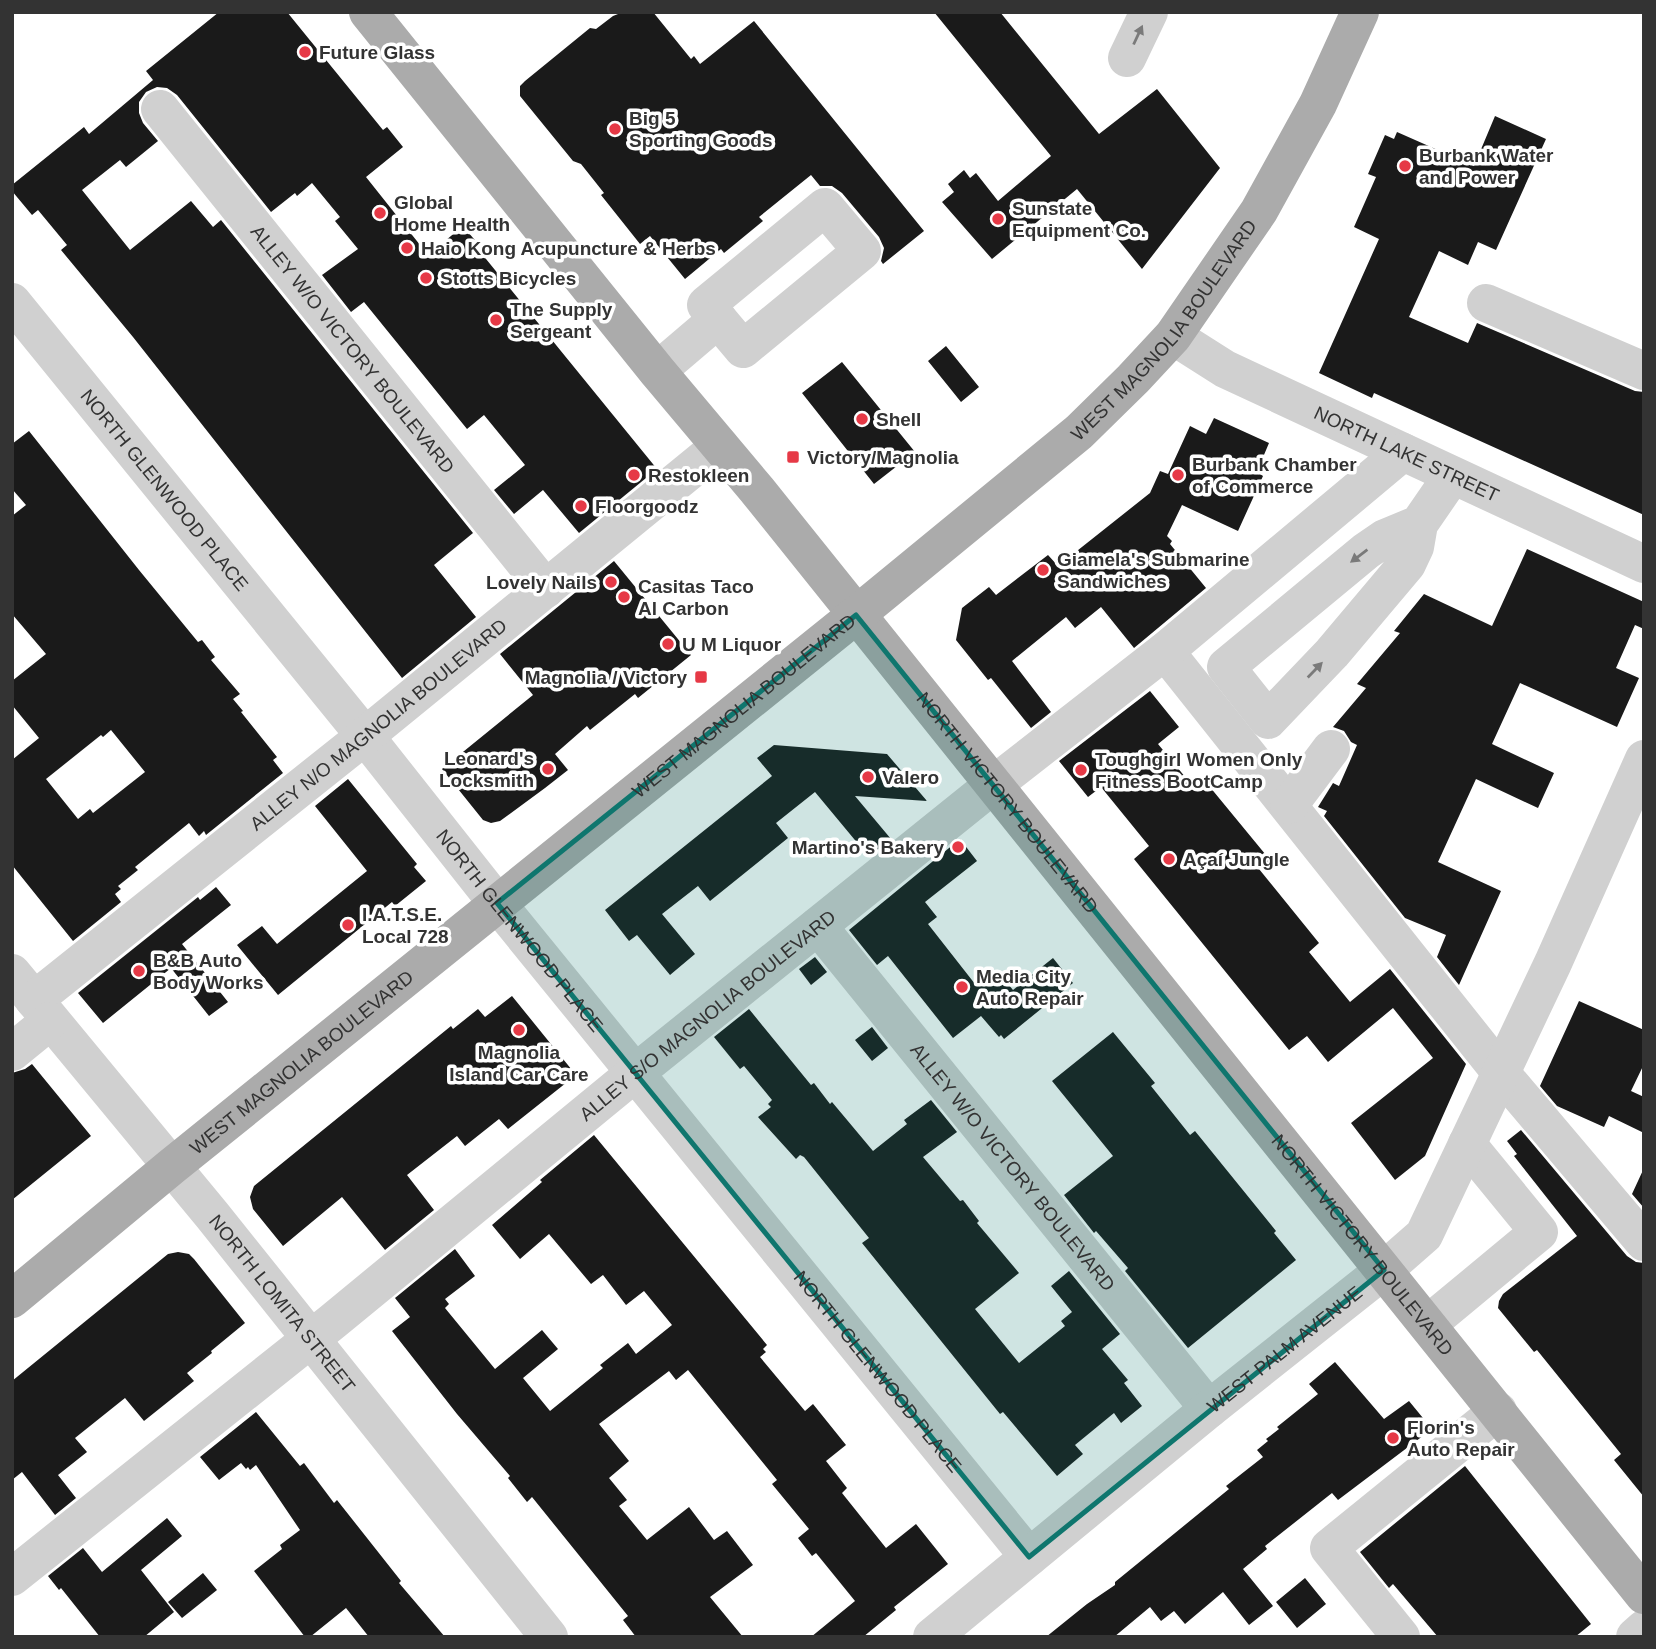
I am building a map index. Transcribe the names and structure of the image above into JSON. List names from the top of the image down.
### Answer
{
  "streets": {
    "main road": ["WEST MAGNOLIA BOULEVARD", "NORTH VICTORY BOULEVARD"],
    "street": [
      "ALLEY W/O VICTORY BOULEVARD",
      "NORTH LAKE STREET",
      "NORTH GLENWOOD PLACE",
      "ALLEY N/O MAGNOLIA BOULEVARD",
      "ALLEY S/O MAGNOLIA BOULEVARD",
      "NORTH LOMITA STREET",
      "WEST PALM AVENUE"
    ]
  },
  "crossings": [
    ["WEST MAGNOLIA BOULEVARD", "NORTH LAKE STREET"],
    ["WEST MAGNOLIA BOULEVARD", "NORTH GLENWOOD PLACE"],
    ["WEST MAGNOLIA BOULEVARD", "NORTH VICTORY BOULEVARD"],
    ["WEST MAGNOLIA BOULEVARD", "NORTH LOMITA STREET"],
    ["ALLEY W/O VICTORY BOULEVARD", "ALLEY N/O MAGNOLIA BOULEVARD"],
    ["ALLEY W/O VICTORY BOULEVARD", "ALLEY S/O MAGNOLIA BOULEVARD"],
    ["ALLEY W/O VICTORY BOULEVARD", "WEST PALM AVENUE"],
    ["NORTH LAKE STREET", "ALLEY S/O MAGNOLIA BOULEVARD"],
    ["NORTH GLENWOOD PLACE", "ALLEY N/O MAGNOLIA BOULEVARD"],
    ["NORTH GLENWOOD PLACE", "ALLEY S/O MAGNOLIA BOULEVARD"],
    ["NORTH GLENWOOD PLACE", "WEST PALM AVENUE"],
    ["ALLEY N/O MAGNOLIA BOULEVARD", "NORTH VICTORY BOULEVARD"],
    ["ALLEY N/O MAGNOLIA BOULEVARD", "NORTH LOMITA STREET"],
    ["NORTH VICTORY BOULEVARD", "ALLEY S/O MAGNOLIA BOULEVARD"],
    ["NORTH VICTORY BOULEVARD", "WEST PALM AVENUE"],
    ["ALLEY S/O MAGNOLIA BOULEVARD", "NORTH LOMITA STREET"]
  ],
  "places": {
    "other": [
      "Future Glass",
      "Big 5 Sporting Goods",
      "Burbank Water and Power",
      "Global Home Health",
      "Sunstate Equipment Co.",
      "Haio Kong Acupuncture & Herbs",
      "Stotts Bicycles",
      "The Supply Sergeant",
      "Shell",
      "Restokleen",
      "Burbank Chamber of Commerce",
      "Floorgoodz",
      "Giamela's Submarine Sandwiches",
      "Lovely Nails",
      "Casitas Taco Al Carbon",
      "U M Liquor",
      "Leonard's Locksmith",
      "Toughgirl Women Only Fitness BootCamp",
      "Valero",
      "Martino's Bakery",
      "Açaí Jungle",
      "I.A.T.S.E. Local 728",
      "B&B Auto Body Works",
      "Media City Auto Repair",
      "Magnolia Island Car Care",
      "Florin's Auto Repair"
    ],
    "transit": ["Victory/Magnolia", "Magnolia / Victory"]
  }
}
